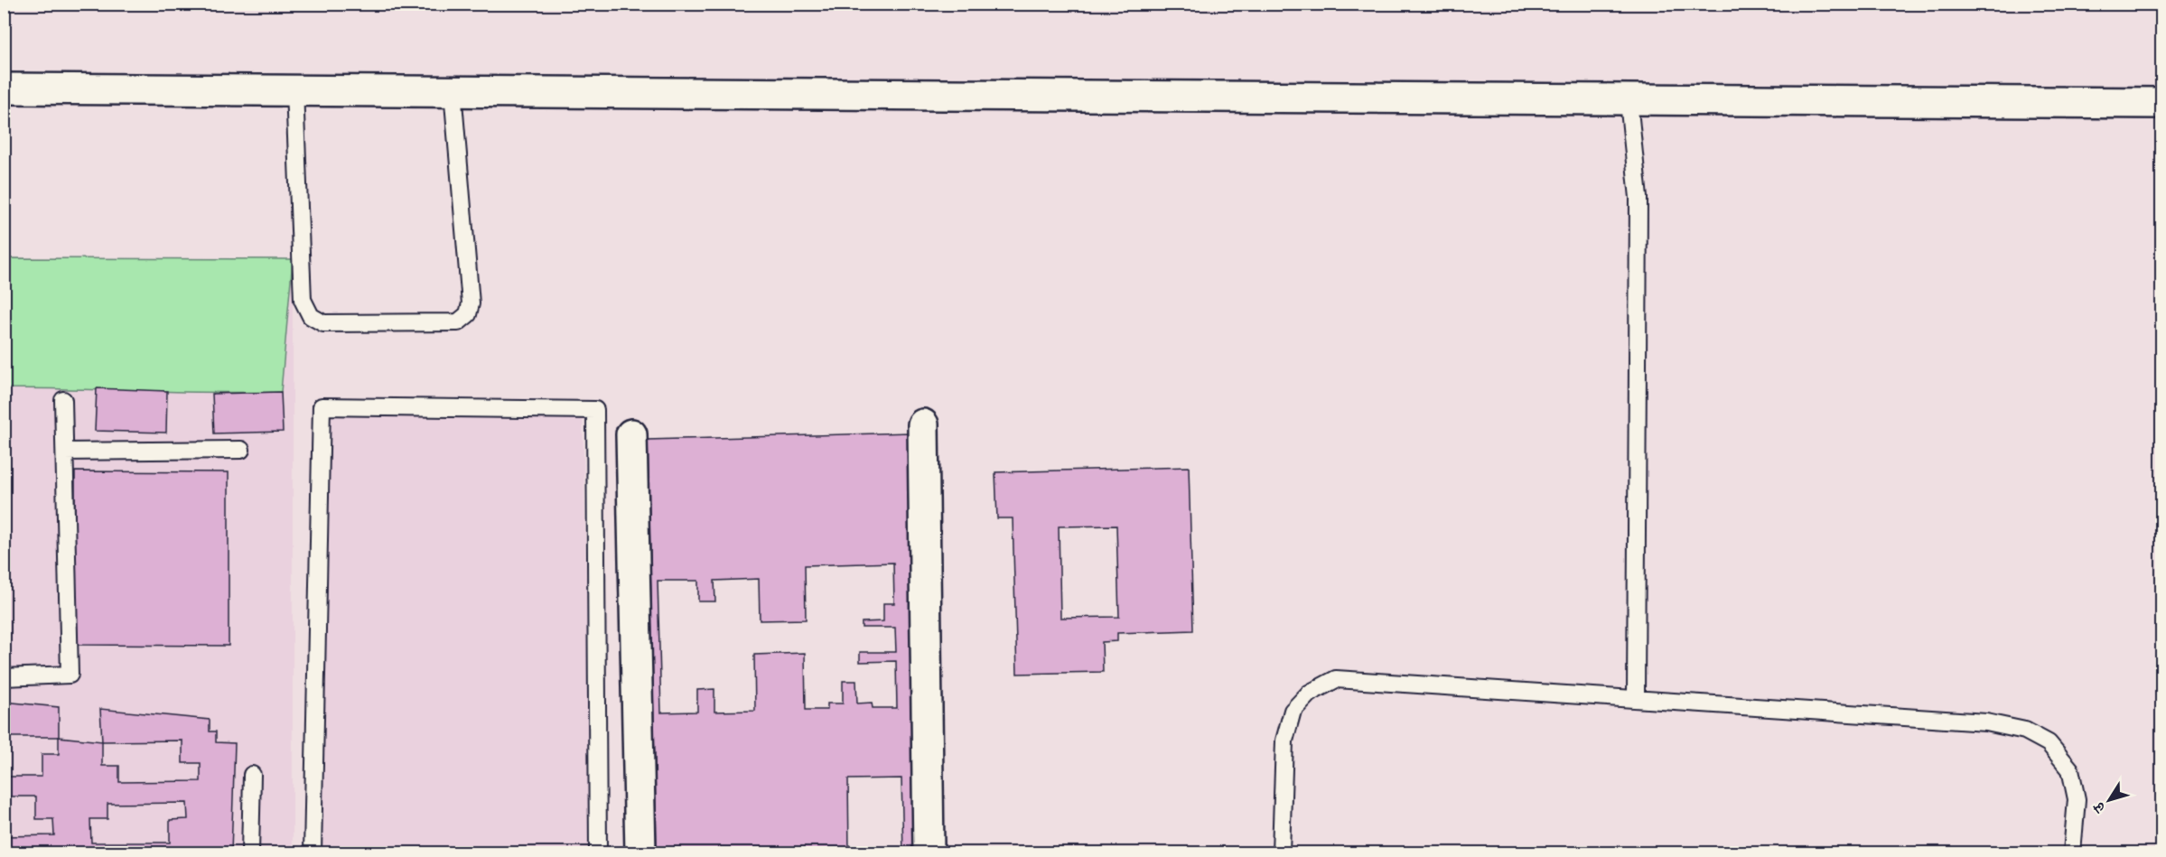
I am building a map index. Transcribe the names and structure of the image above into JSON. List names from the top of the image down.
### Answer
{
  "north": "bottom left"
}
